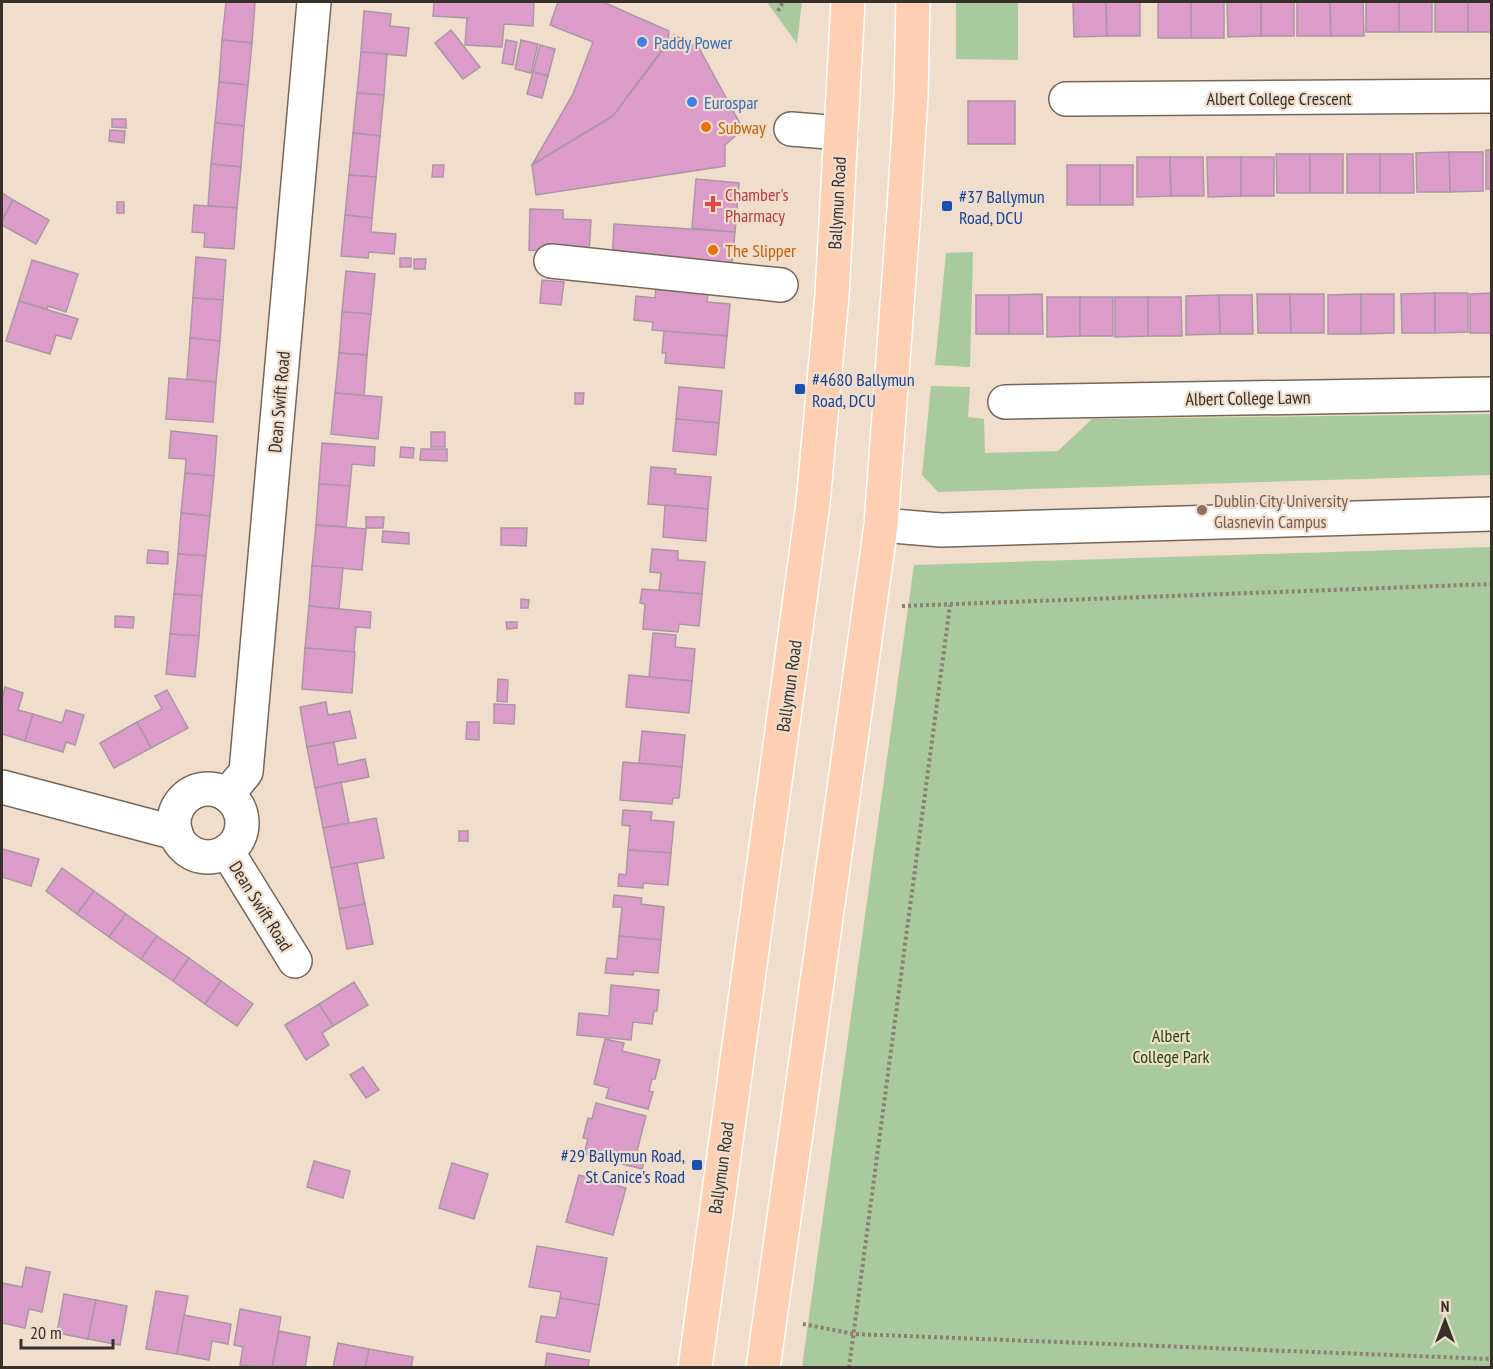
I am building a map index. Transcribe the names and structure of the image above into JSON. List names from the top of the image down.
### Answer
{
  "streets": {
    "main road": ["Ballymun Road"],
    "street": ["Albert College Crescent", "Albert College Lawn", "Dean Swift Road"]
  },
  "parks": ["Albert College Park"],
  "places": {
    "other": [
      "Paddy Power",
      "Eurospar",
      "Subway",
      "The Slipper",
      "Dublin City University Glasnevin Campus"
    ],
    "health": ["Chamber's Pharmacy"],
    "transit": ["#37 Ballymun Road, DCU", "#4680 Ballymun Road, DCU", "#29 Ballymun Road, St Canice's Road"]
  },
  "scale_bar": "20 m",
  "north": "top"
}
